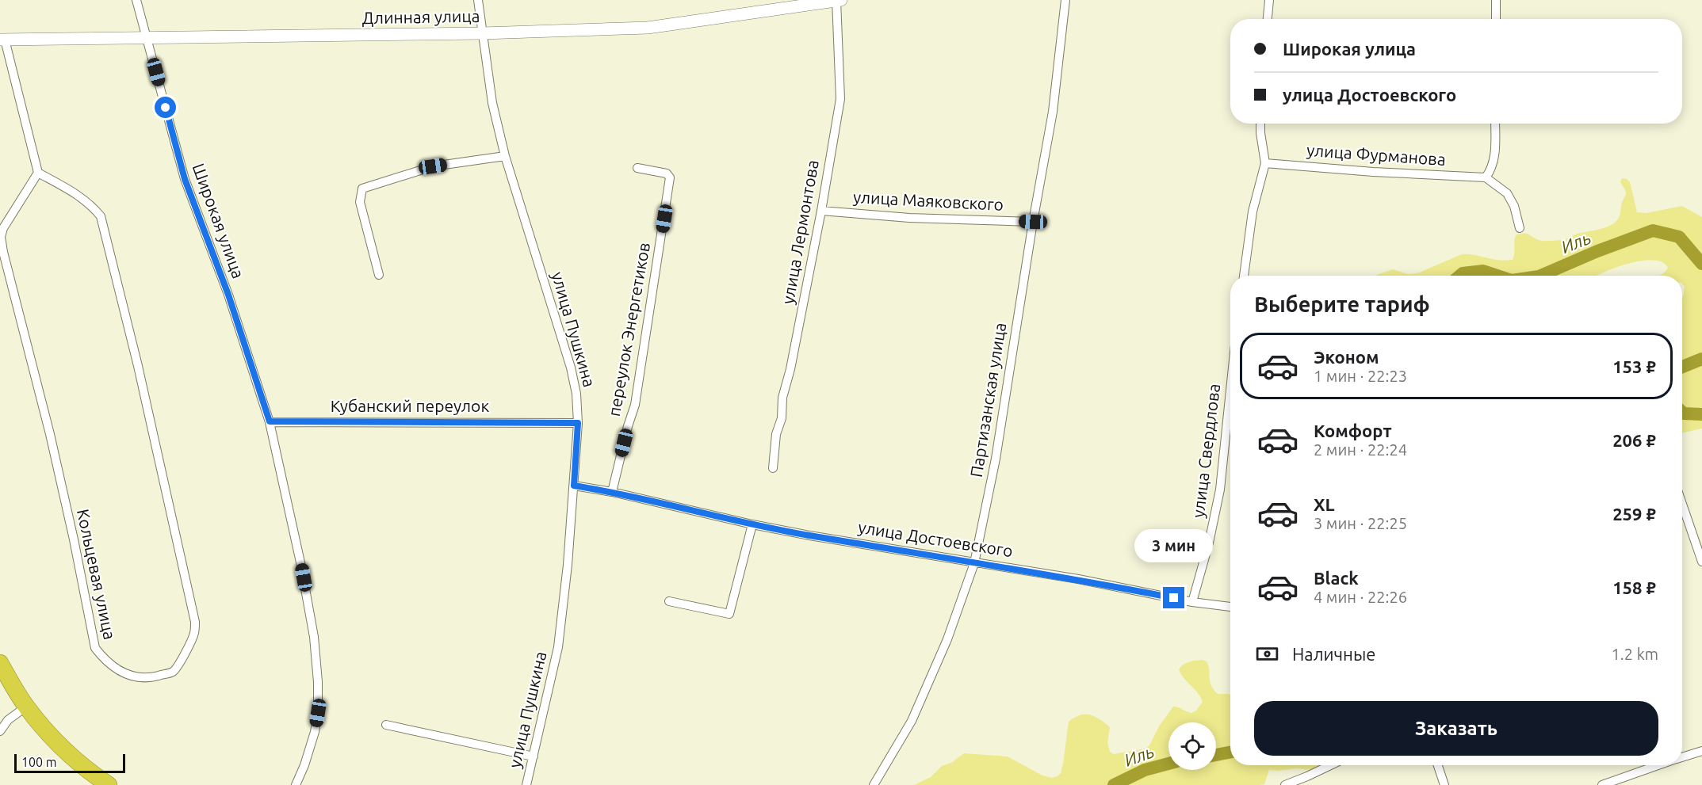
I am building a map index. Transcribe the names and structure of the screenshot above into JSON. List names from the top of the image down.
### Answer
{
  "streets": {
    "main road": ["Длинная улица"],
    "street": [
      "улица Фурманова",
      "улица Маяковского",
      "Широкая улица",
      "улица Лермонтова",
      "улица Пушкина",
      "переулок Энергетиков",
      "Партизанская улица",
      "Кубанский переулок",
      "улица Свердлова",
      "улица Достоевского",
      "Кольцевая улица"
    ]
  },
  "crossings": [
    ["Длинная улица", "Широкая улица"],
    ["Длинная улица", "улица Лермонтова"],
    ["Длинная улица", "улица Пушкина"],
    ["улица Маяковского", "улица Лермонтова"],
    ["улица Маяковского", "Партизанская улица"],
    ["Широкая улица", "Кубанский переулок"],
    ["улица Пушкина", "Кубанский переулок"],
    ["улица Пушкина", "улица Достоевского"],
    ["переулок Энергетиков", "улица Достоевского"],
    ["Партизанская улица", "улица Достоевского"],
    ["улица Свердлова", "улица Достоевского"]
  ],
  "water": ["Иль"],
  "scale_bar": "100 m",
  "page": {
    "banner": ["Широкая улица", "улица Достоевского"],
    "heading": "Выберите тариф",
    "list": [
      {
        "name": "Эконом",
        "note": "1 мин · 22:23",
        "value": "153 ₽"
      },
      {
        "name": "Комфорт",
        "note": "2 мин · 22:24",
        "value": "206 ₽"
      },
      {
        "name": "XL",
        "note": "3 мин · 22:25",
        "value": "259 ₽"
      },
      {
        "name": "Black",
        "note": "4 мин · 22:26",
        "value": "158 ₽"
      }
    ],
    "bubble": "3 мин",
    "pay": ["Наличные", "1.2 km"],
    "buttons": "Заказать",
    "scale": "100 m"
  }
}
